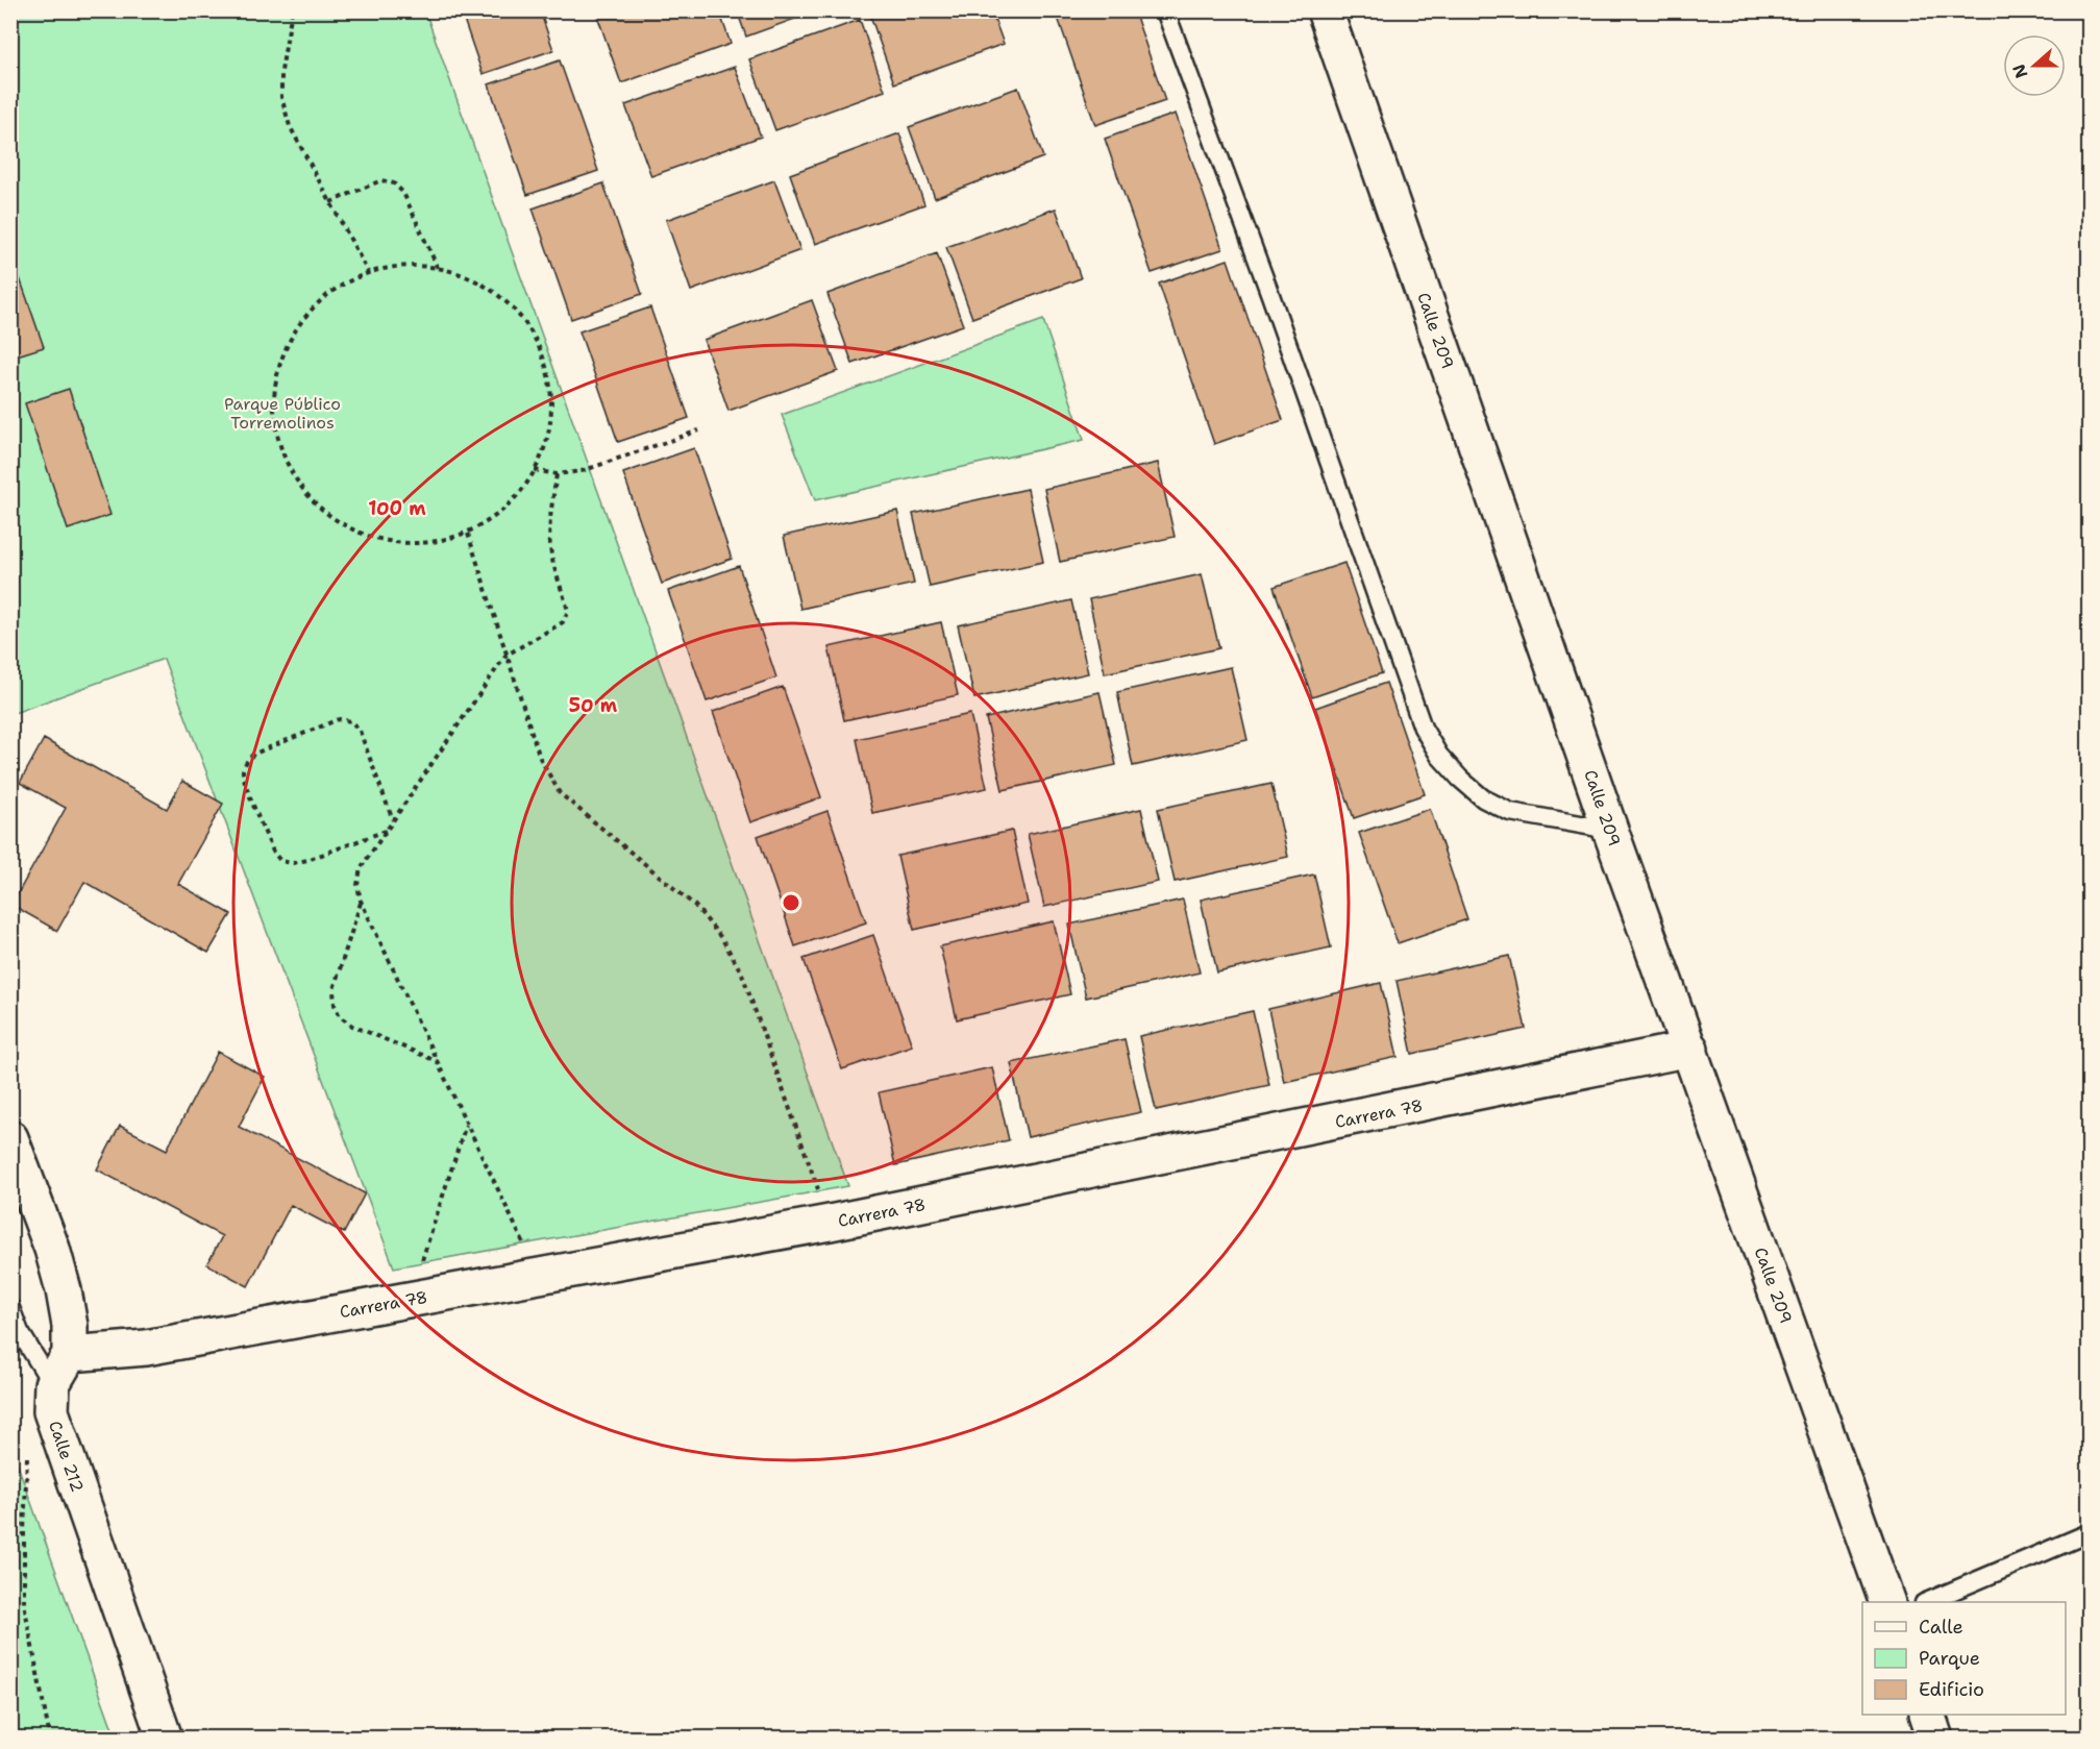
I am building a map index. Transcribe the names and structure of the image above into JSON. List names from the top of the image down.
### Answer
{
  "streets": {
    "street": ["Calle 209", "Carrera 78", "Calle 212"]
  },
  "crossings": [
    ["Calle 209", "Carrera 78"]
  ],
  "parks": ["Parque Público Torremolinos"],
  "legend": ["Calle", "Parque", "Edificio"],
  "north": "left",
  "rings": ["100 m", "50 m"]
}
